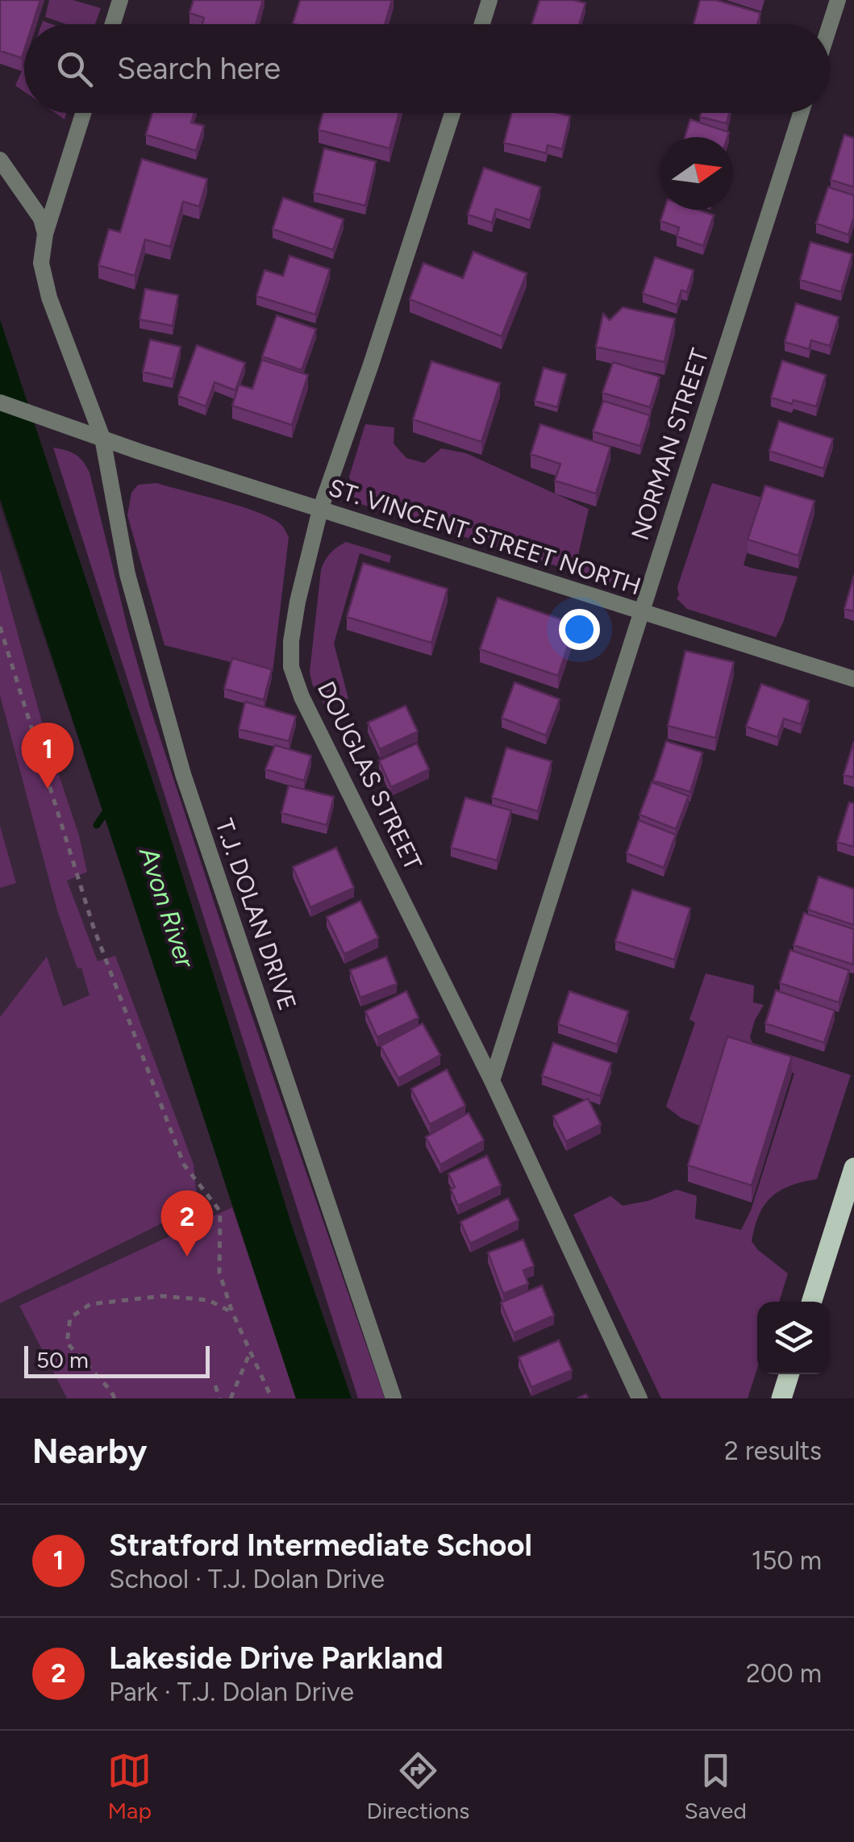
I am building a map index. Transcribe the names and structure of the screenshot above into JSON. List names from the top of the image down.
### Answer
{
  "streets": {
    "street": [
      "NORMAN STREET",
      "ST. VINCENT STREET NORTH",
      "DOUGLAS STREET",
      "T.J. DOLAN DRIVE"
    ]
  },
  "crossings": [
    ["NORMAN STREET", "ST. VINCENT STREET NORTH"],
    ["NORMAN STREET", "DOUGLAS STREET"],
    ["ST. VINCENT STREET NORTH", "DOUGLAS STREET"],
    ["ST. VINCENT STREET NORTH", "T.J. DOLAN DRIVE"]
  ],
  "water": ["Avon River"],
  "scale_bar": "50 m",
  "north": "right",
  "page": {
    "search": "Search here",
    "pins": ["1", "2"],
    "scale": "50 m",
    "heading": ["Nearby", "2 results"],
    "list": [
      {
        "mark": "1",
        "name": "Stratford Intermediate School",
        "note": "School · T.J. Dolan Drive",
        "value": "150 m"
      },
      {
        "mark": "2",
        "name": "Lakeside Drive Parkland",
        "note": "Park · T.J. Dolan Drive",
        "value": "200 m"
      }
    ],
    "nav": ["Map", "Directions", "Saved"]
  }
}
